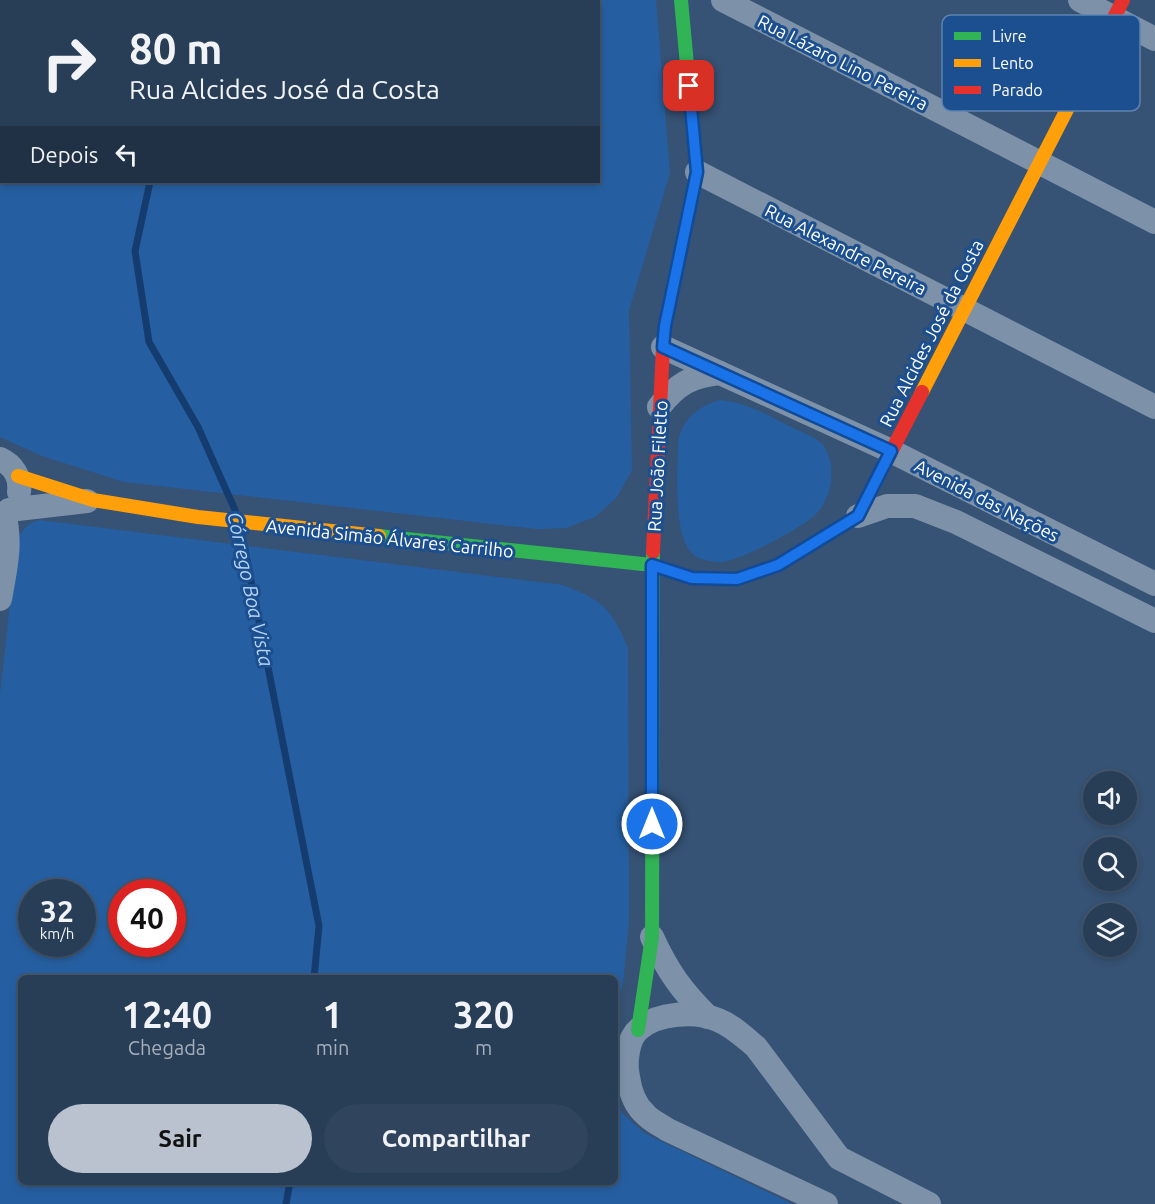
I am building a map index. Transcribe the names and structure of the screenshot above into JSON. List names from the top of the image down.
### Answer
{
  "streets": {
    "street": [
      "Rua Lázaro Lino Pereira",
      "Rua Alexandre Pereira",
      "Rua Alcides José da Costa",
      "Rua João Filetto",
      "Avenida das Nações",
      "Avenida Simão Álvares Carrilho"
    ]
  },
  "crossings": [
    ["Rua Lázaro Lino Pereira", "Rua Alcides José da Costa"],
    ["Rua Alexandre Pereira", "Rua Alcides José da Costa"],
    ["Rua Alexandre Pereira", "Rua João Filetto"],
    ["Rua Alcides José da Costa", "Avenida das Nações"],
    ["Rua João Filetto", "Avenida das Nações"],
    ["Rua João Filetto", "Avenida Simão Álvares Carrilho"]
  ],
  "water": ["Córrego Boa Vista"],
  "legend": ["Livre", "Lento", "Parado"],
  "page": {
    "turn": ["80 m", "Rua Alcides José da Costa"],
    "then": "Depois",
    "speed": "32 km/h",
    "limit": "40",
    "eta": [
      "12:40",
      "Chegada",
      "1",
      "min",
      "320",
      "m"
    ],
    "buttons": ["Sair", "Compartilhar"]
  }
}
